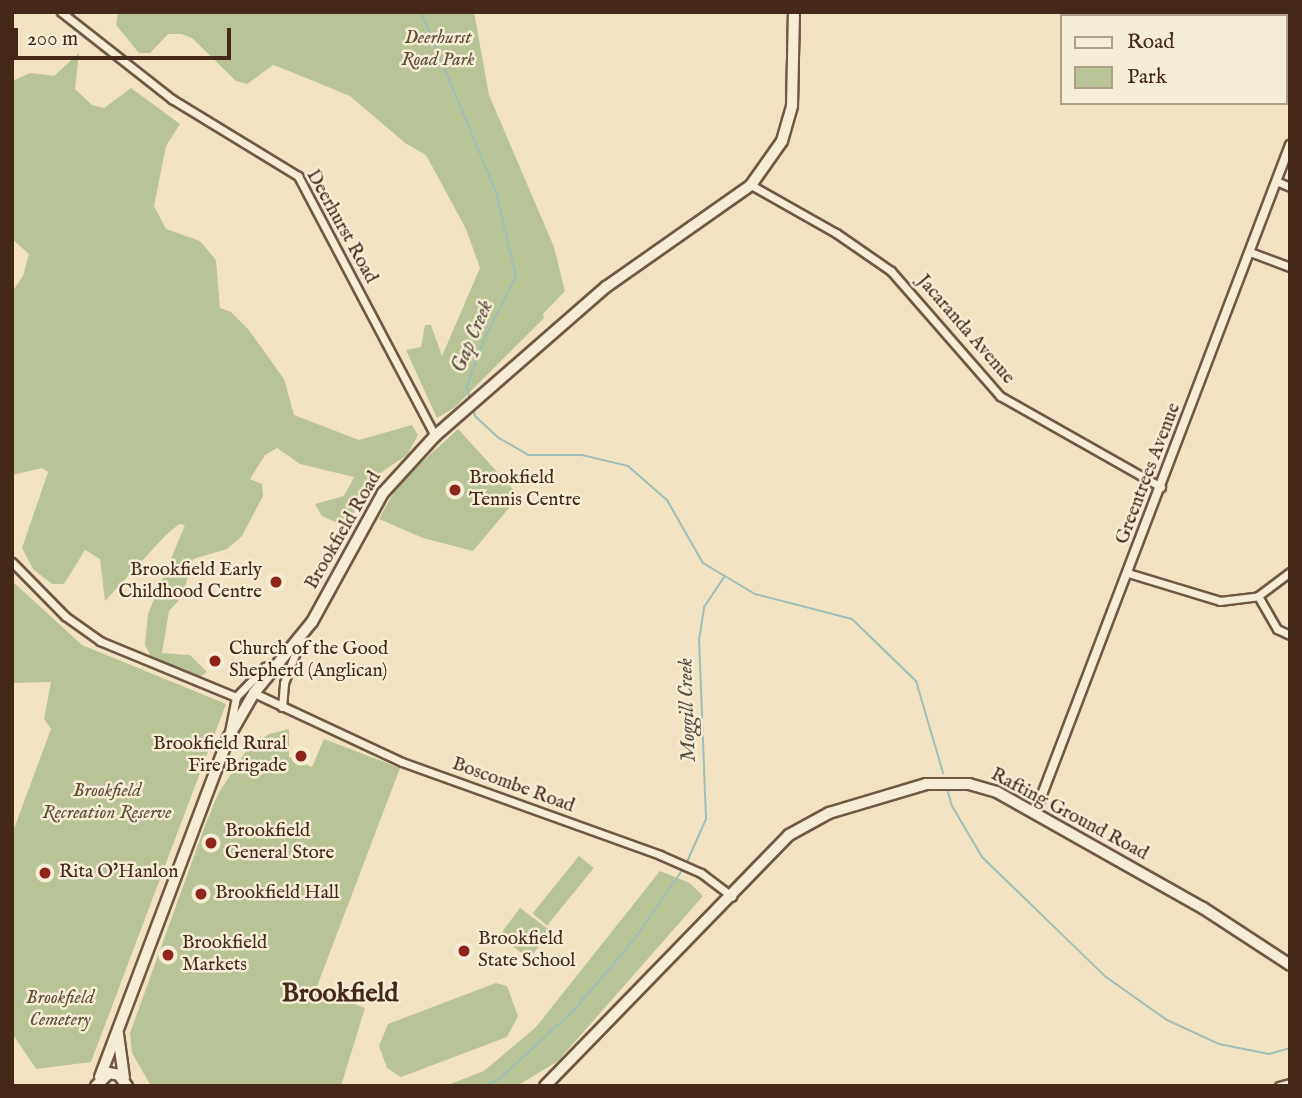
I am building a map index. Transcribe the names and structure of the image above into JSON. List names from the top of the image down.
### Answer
{
  "streets": {
    "main road": ["Brookfield Road", "Rafting Ground Road"],
    "street": [
      "Deerhurst Road",
      "Jacaranda Avenue",
      "Greentrees Avenue",
      "Boscombe Road"
    ]
  },
  "crossings": [
    ["Deerhurst Road", "Brookfield Road"],
    ["Jacaranda Avenue", "Greentrees Avenue"],
    ["Jacaranda Avenue", "Brookfield Road"],
    ["Greentrees Avenue", "Rafting Ground Road"],
    ["Brookfield Road", "Boscombe Road"],
    ["Boscombe Road", "Rafting Ground Road"]
  ],
  "districts": ["Brookfield"],
  "water": ["Gap Creek", "Moggill Creek"],
  "parks": ["Deerhurst Road Park", "Brookfield Recreation Reserve", "Brookfield Cemetery"],
  "places": [
    "Brookfield Tennis Centre",
    "Brookfield Early Childhood Centre",
    "Church of the Good Shepherd (Anglican)",
    "Brookfield Rural Fire Brigade",
    "Brookfield General Store",
    "Rita O'Hanlon",
    "Brookfield Hall",
    "Brookfield State School",
    "Brookfield Markets"
  ],
  "legend": ["Road", "Park"],
  "scale_bar": "200 m"
}
